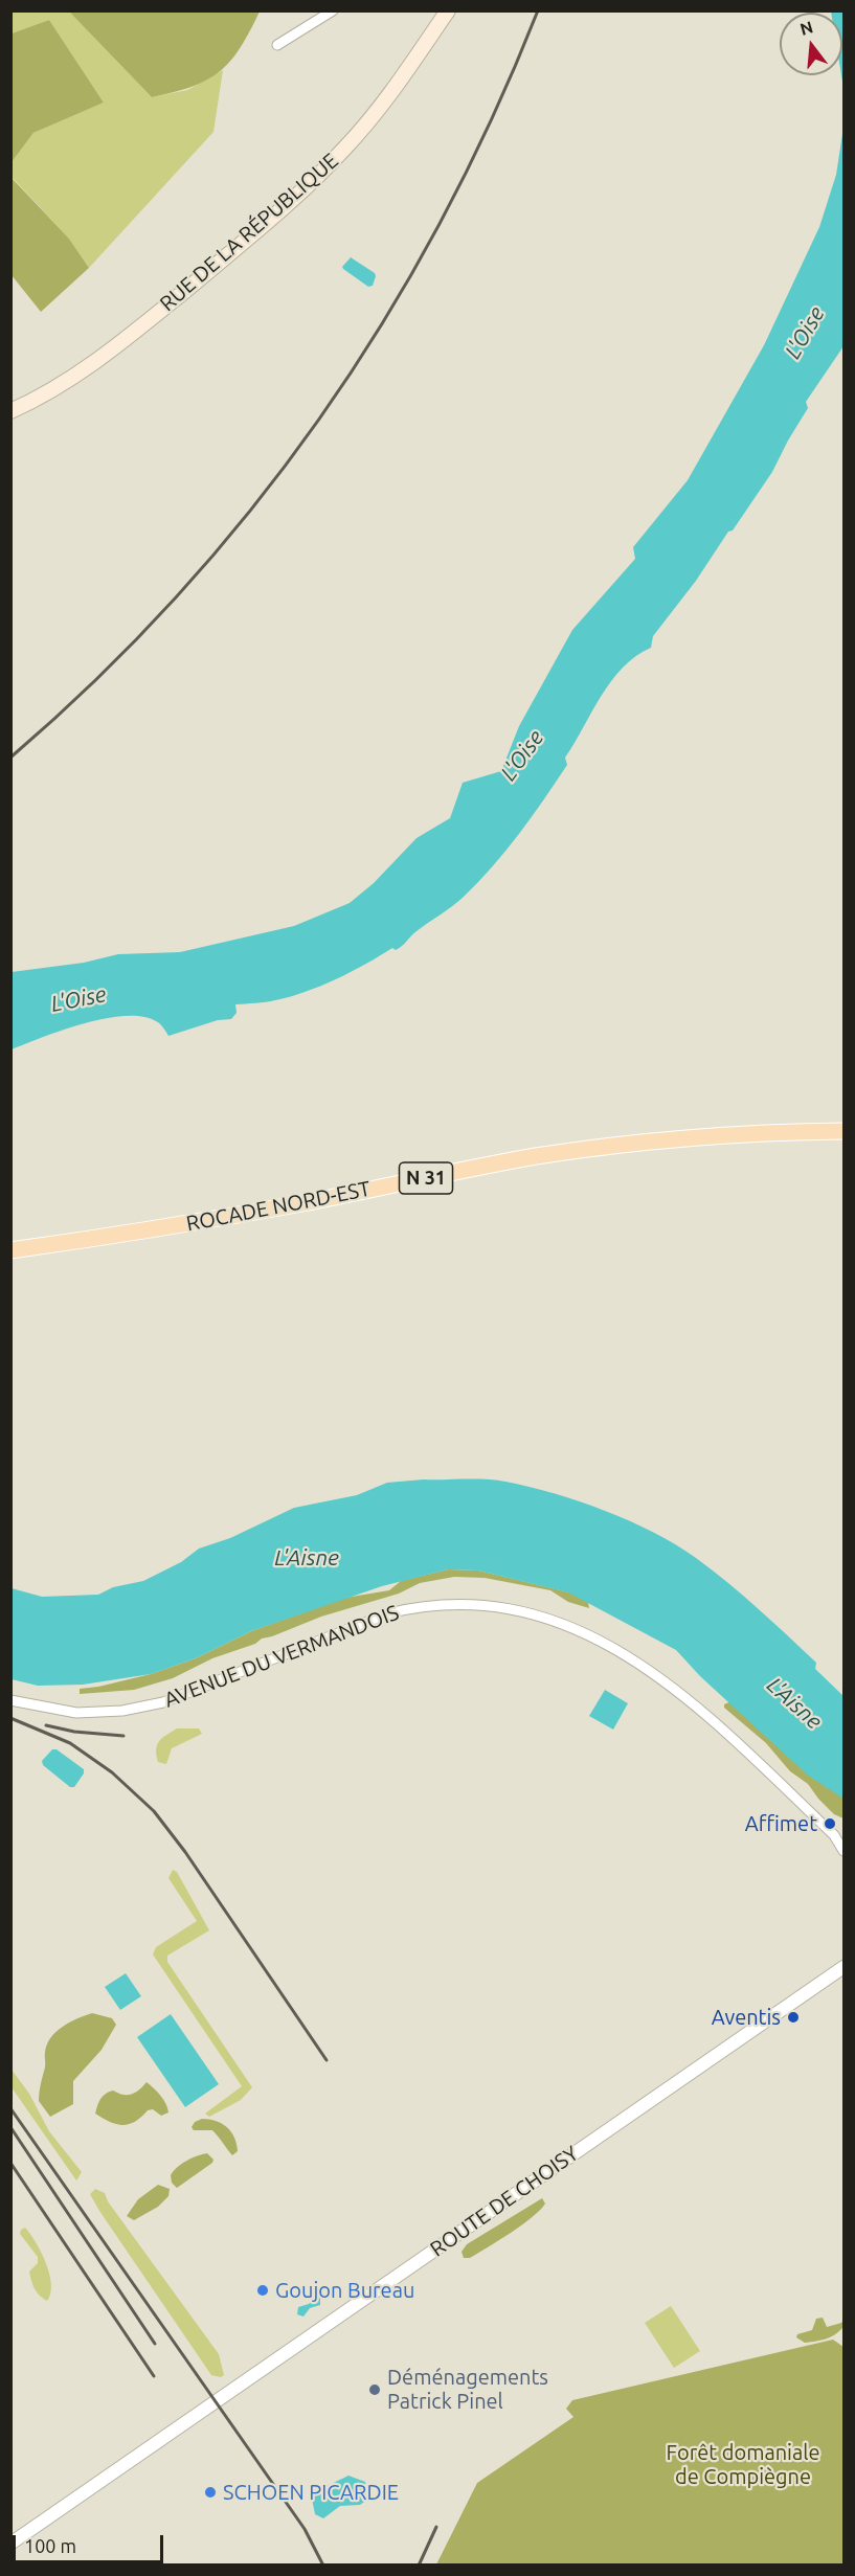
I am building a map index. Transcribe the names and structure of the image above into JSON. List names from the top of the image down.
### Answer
{
  "streets": {
    "main road": ["RUE DE LA RÉPUBLIQUE", "N 31", "ROCADE NORD-EST"],
    "street": ["AVENUE DU VERMANDOIS", "ROUTE DE CHOISY"]
  },
  "water": ["L'Oise", "L'Aisne"],
  "parks": ["Forêt domaniale de Compiègne"],
  "places": [
    "Affimet",
    "Aventis",
    "Goujon Bureau",
    "Déménagements Patrick Pinel",
    "SCHOEN PICARDIE"
  ],
  "scale_bar": "100 m",
  "north": "top"
}
